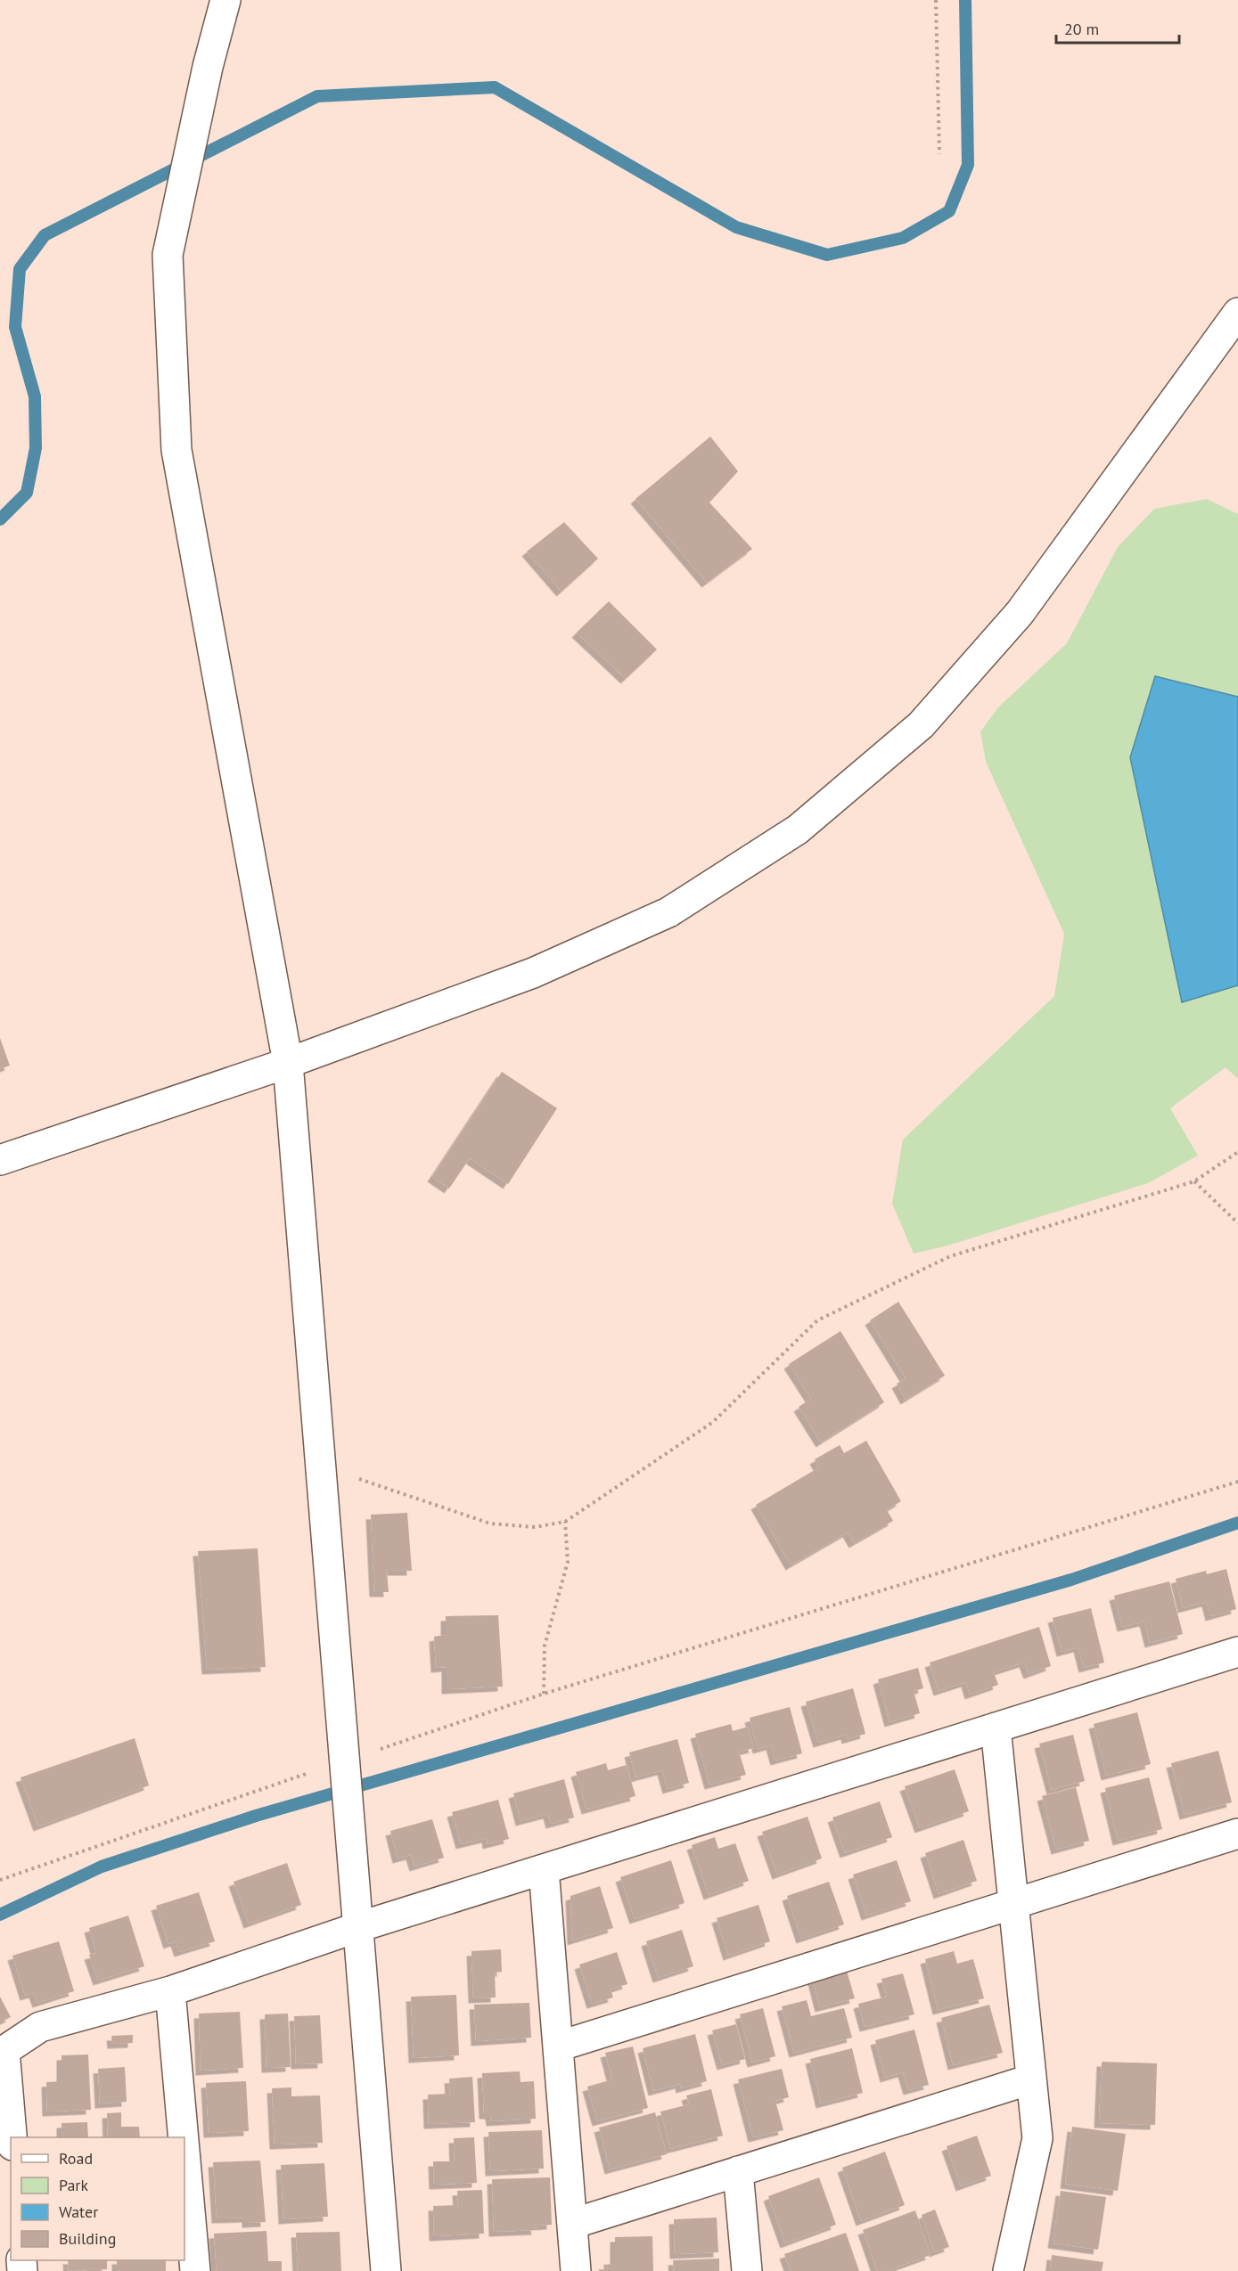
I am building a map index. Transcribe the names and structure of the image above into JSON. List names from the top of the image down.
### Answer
{
  "legend": [
    "Road",
    "Park",
    "Water",
    "Building"
  ],
  "scale_bar": "20 m"
}
